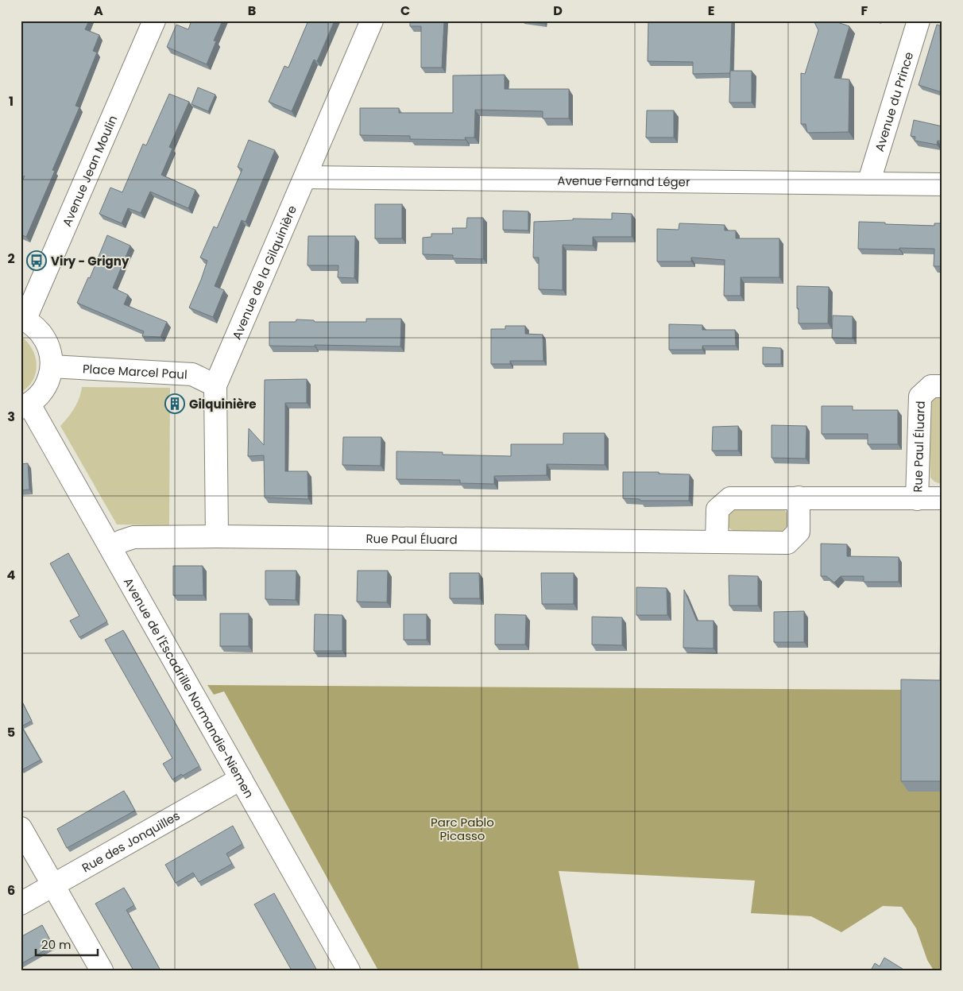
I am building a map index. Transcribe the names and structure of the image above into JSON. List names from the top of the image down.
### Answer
{
  "streets": {
    "street": [
      "Avenue du Prince",
      "Avenue Jean Moulin",
      "Avenue Fernand Léger",
      "Avenue de la Gilquinière",
      "Place Marcel Paul",
      "Rue Paul Éluard",
      "Avenue de l'Escadrille Normandie-Niemen",
      "Rue des Jonquilles"
    ]
  },
  "crossings": [
    ["Avenue du Prince", "Avenue Fernand Léger"],
    ["Avenue Fernand Léger", "Avenue de la Gilquinière"],
    ["Avenue de la Gilquinière", "Place Marcel Paul"],
    ["Avenue de la Gilquinière", "Rue Paul Éluard"],
    ["Rue Paul Éluard", "Avenue de l'Escadrille Normandie-Niemen"],
    ["Avenue de l'Escadrille Normandie-Niemen", "Rue des Jonquilles"]
  ],
  "parks": ["Parc Pablo Picasso"],
  "places": {
    "bus stop": ["Viry - Grigny"],
    "building": ["Gilquinière"]
  },
  "scale_bar": "20 m",
  "grid": {
    "columns": [
      "A",
      "B",
      "C",
      "D",
      "E",
      "F"
    ],
    "rows": [
      "1",
      "2",
      "3",
      "4",
      "5",
      "6"
    ]
  }
}
